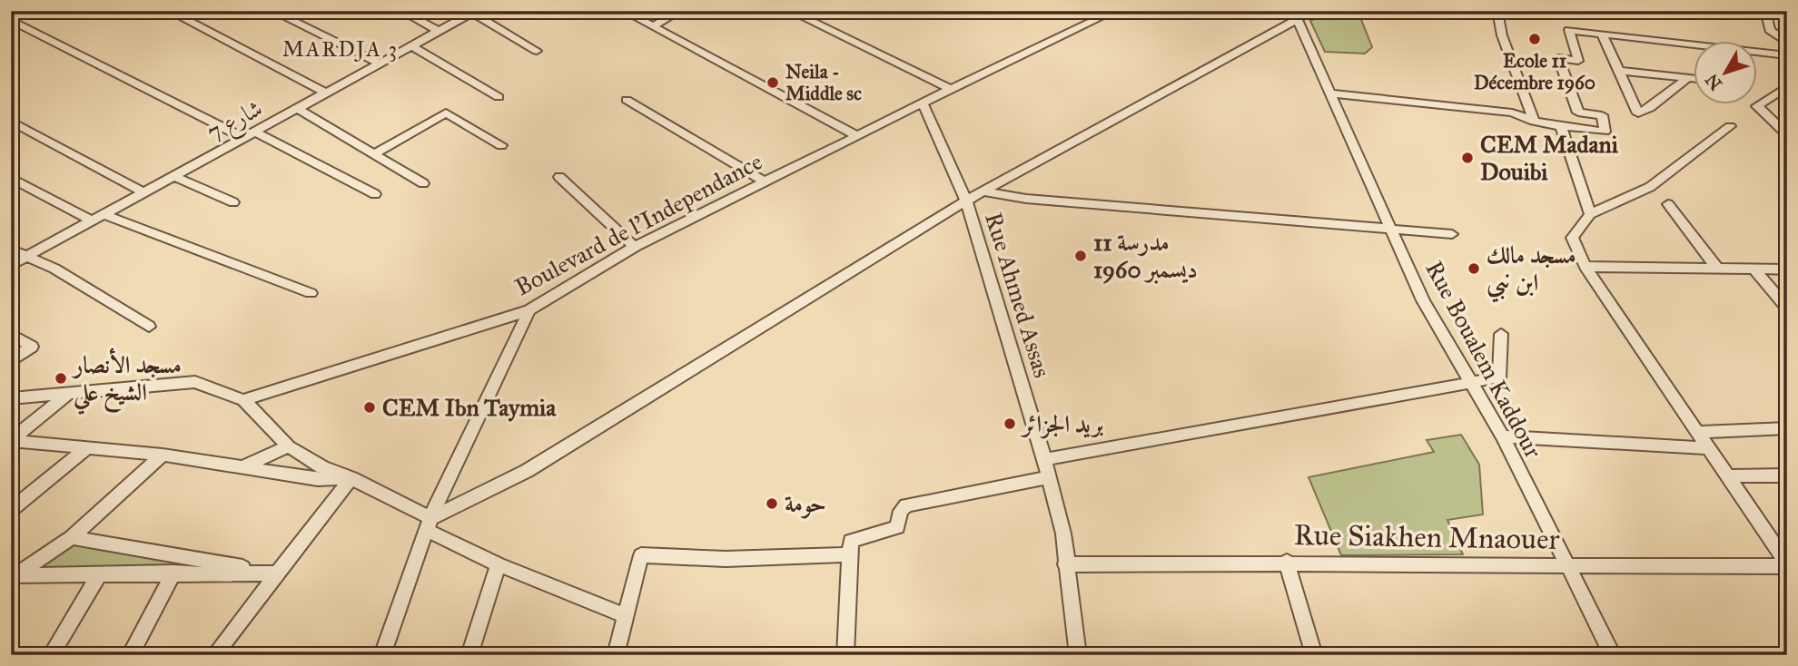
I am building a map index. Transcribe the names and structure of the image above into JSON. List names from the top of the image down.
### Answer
{
  "streets": {
    "street": [
      "شارع 7",
      "Boulevard de l'Independance",
      "Rue Ahmed Assas",
      "Rue Boualem Kaddour",
      "Rue Siakhen Mnaouer"
    ]
  },
  "crossings": [
    ["Boulevard de l'Independance", "Rue Ahmed Assas"],
    ["Rue Ahmed Assas", "Rue Siakhen Mnaouer"],
    ["Rue Boualem Kaddour", "Rue Siakhen Mnaouer"]
  ],
  "districts": ["MARDJA 3"],
  "places": [
    "Ecole 11 Décembre 1960",
    "Neila - Middle sc",
    "CEM Madani Douibi",
    "مدرسة 11 ديسمبر 1960",
    "مسجد مالك ابن نبي",
    "مسجد الأنصار الشيخ علي",
    "CEM Ibn Taymia",
    "بريد الجزائر",
    "حومة"
  ],
  "north": "bottom left"
}
